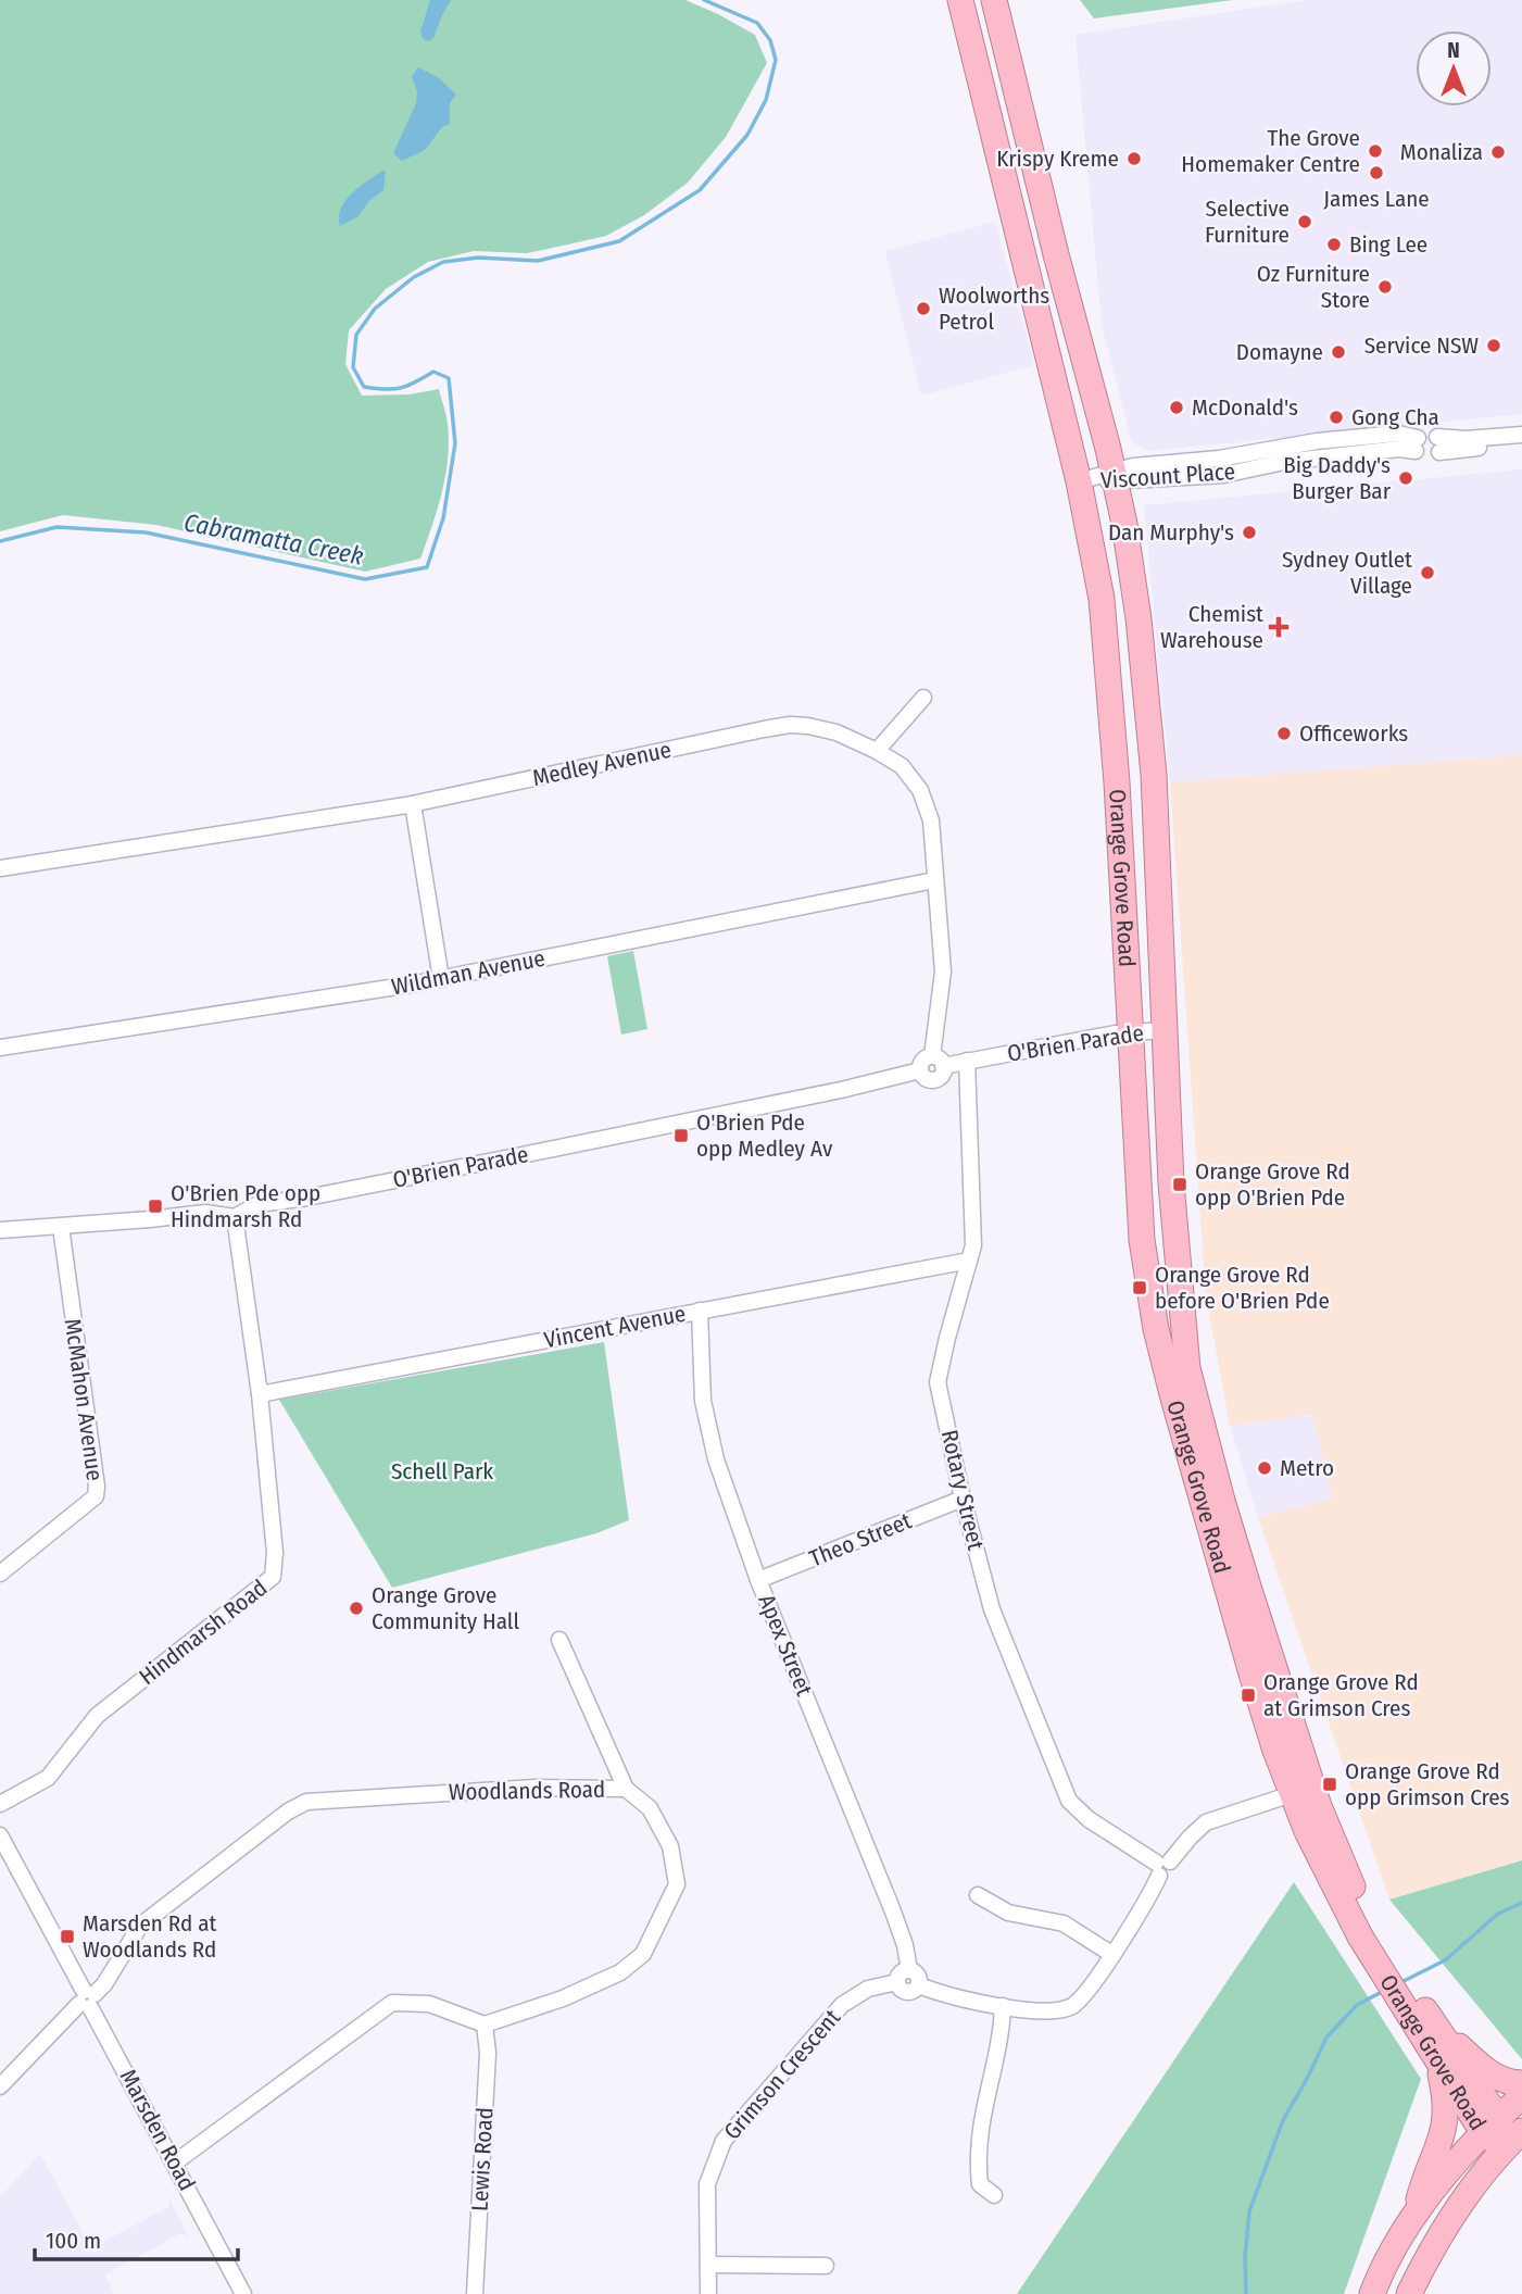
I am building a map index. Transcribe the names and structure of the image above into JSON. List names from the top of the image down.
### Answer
{
  "streets": {
    "highway": ["Orange Grove Road"],
    "street": [
      "Viscount Place",
      "Medley Avenue",
      "Wildman Avenue",
      "O'Brien Parade",
      "Vincent Avenue",
      "McMahon Avenue",
      "Rotary Street",
      "Theo Street",
      "Hindmarsh Road",
      "Apex Street",
      "Woodlands Road",
      "Grimson Crescent",
      "Marsden Road",
      "Lewis Road"
    ]
  },
  "crossings": [
    ["Viscount Place", "Orange Grove Road"],
    ["Medley Avenue", "Wildman Avenue"],
    ["Medley Avenue", "O'Brien Parade"],
    ["Orange Grove Road", "O'Brien Parade"],
    ["O'Brien Parade", "McMahon Avenue"],
    ["O'Brien Parade", "Rotary Street"],
    ["O'Brien Parade", "Hindmarsh Road"],
    ["Vincent Avenue", "Rotary Street"],
    ["Vincent Avenue", "Hindmarsh Road"],
    ["Vincent Avenue", "Apex Street"],
    ["Rotary Street", "Theo Street"],
    ["Theo Street", "Apex Street"],
    ["Apex Street", "Grimson Crescent"],
    ["Woodlands Road", "Marsden Road"],
    ["Woodlands Road", "Lewis Road"]
  ],
  "water": ["Cabramatta Creek"],
  "parks": ["Schell Park"],
  "places": {
    "other": [
      "The Grove Homemaker Centre",
      "Monaliza",
      "Krispy Kreme",
      "James Lane",
      "Selective Furniture",
      "Bing Lee",
      "Oz Furniture Store",
      "Woolworths Petrol",
      "Service NSW",
      "Domayne",
      "McDonald's",
      "Gong Cha",
      "Big Daddy's Burger Bar",
      "Dan Murphy's",
      "Sydney Outlet Village",
      "Officeworks",
      "Metro",
      "Orange Grove Community Hall"
    ],
    "health": ["Chemist Warehouse"],
    "transit": [
      "O'Brien Pde opp Medley Av",
      "Orange Grove Rd opp O'Brien Pde",
      "O'Brien Pde opp Hindmarsh Rd",
      "Orange Grove Rd before O'Brien Pde",
      "Orange Grove Rd at Grimson Cres",
      "Orange Grove Rd opp Grimson Cres",
      "Marsden Rd at Woodlands Rd"
    ]
  },
  "scale_bar": "100 m",
  "north": "top"
}
